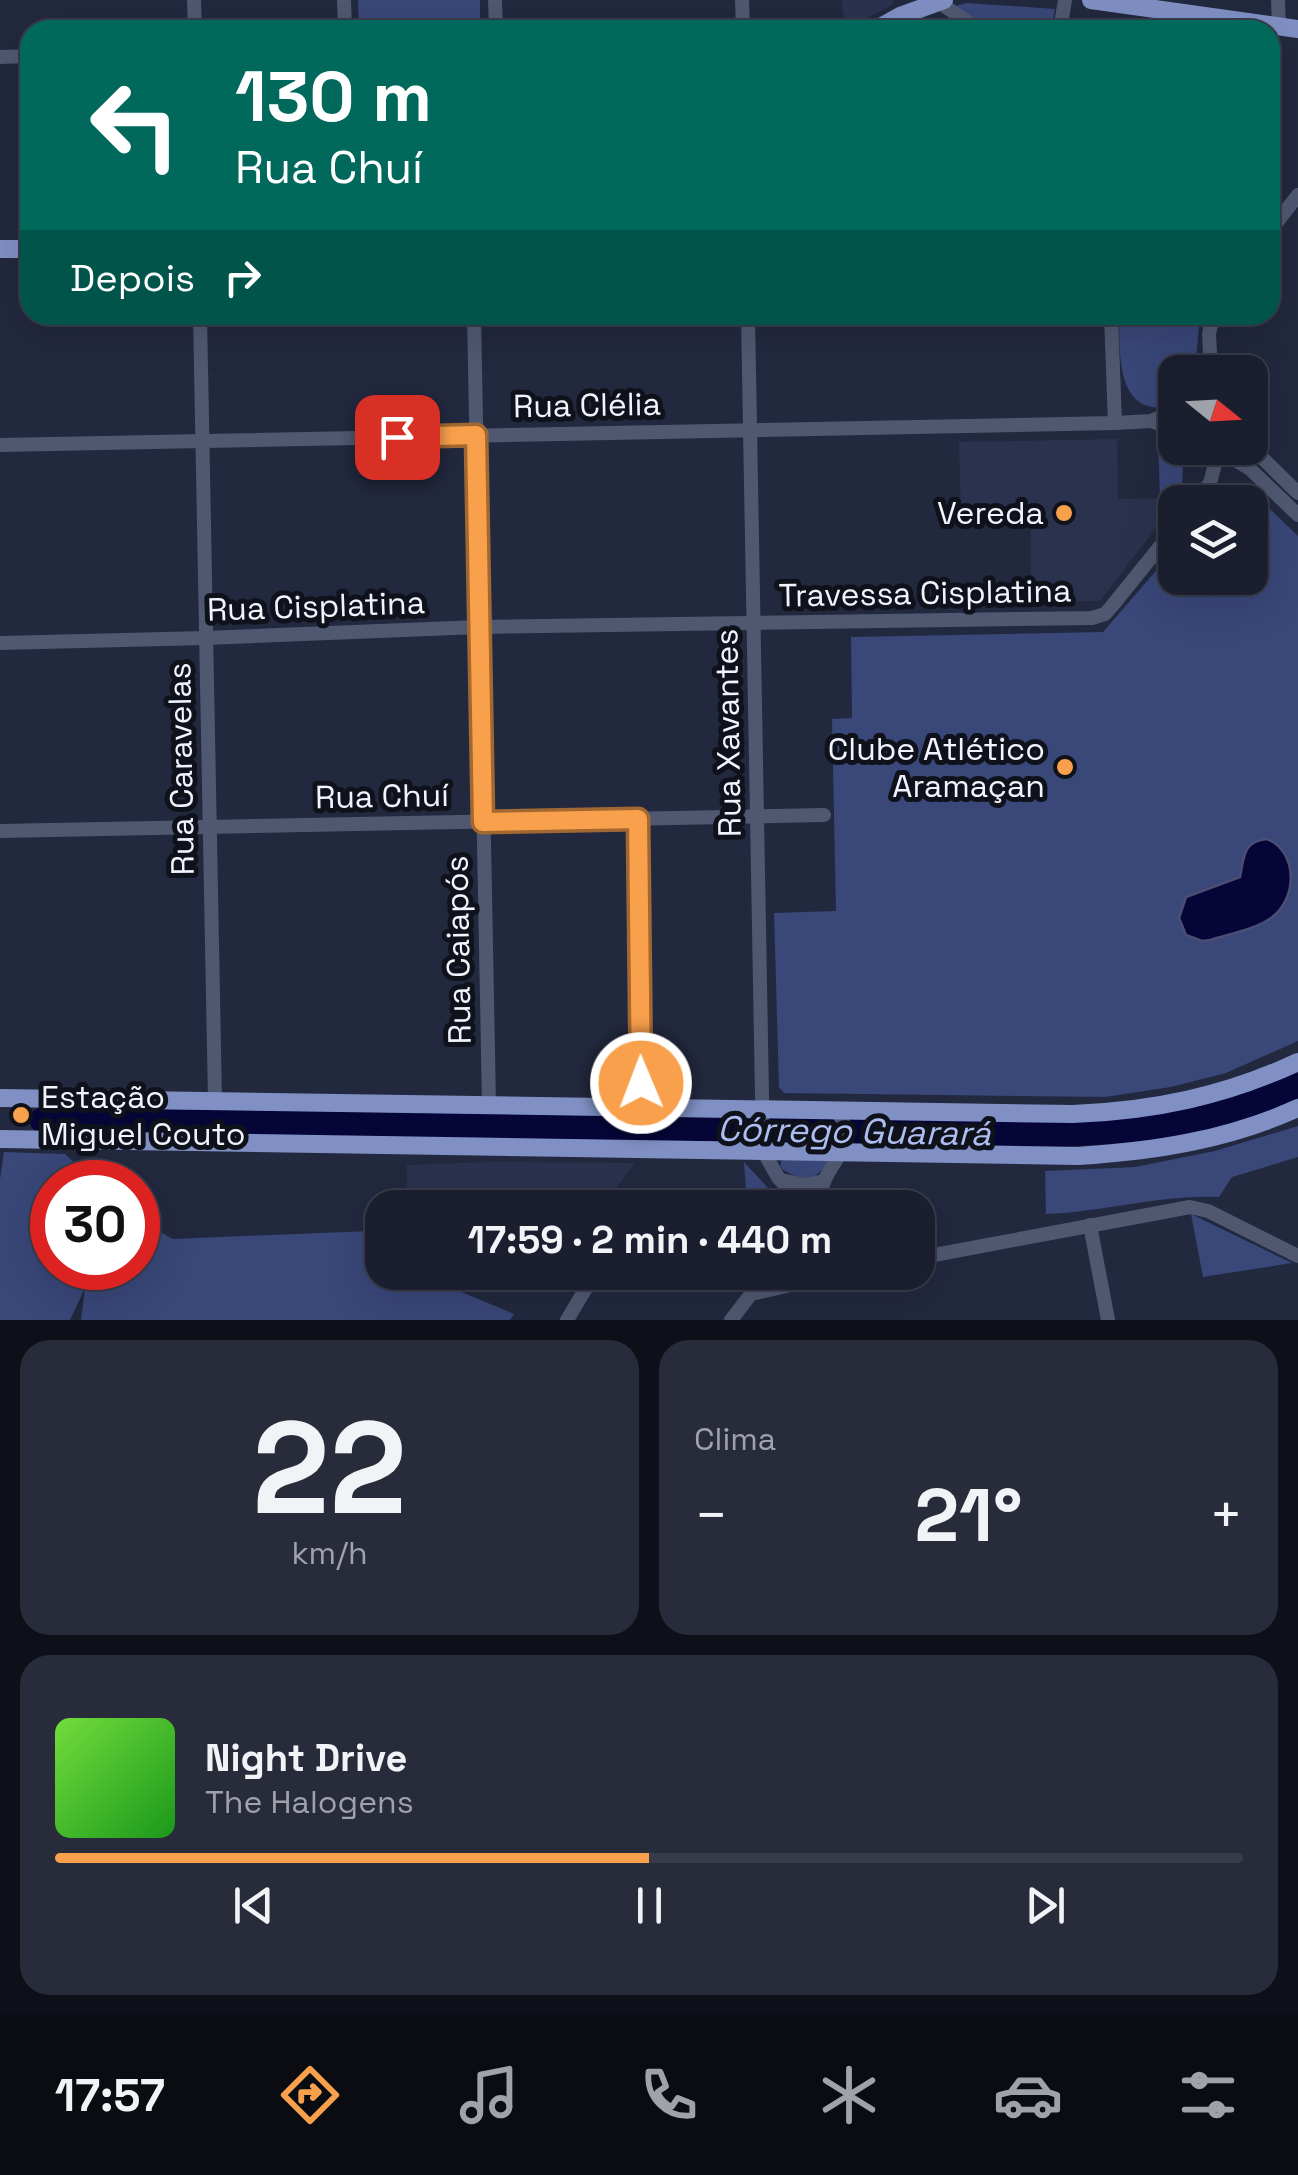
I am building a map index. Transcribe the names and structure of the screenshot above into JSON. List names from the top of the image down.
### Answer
{
  "streets": {
    "street": [
      "Rua Clélia",
      "Travessa Cisplatina",
      "Rua Cisplatina",
      "Rua Xavantes",
      "Rua Caravelas",
      "Rua Chuí",
      "Rua Caiapós"
    ]
  },
  "crossings": [
    ["Rua Clélia", "Rua Xavantes"],
    ["Rua Clélia", "Rua Caravelas"],
    ["Rua Clélia", "Rua Caiapós"],
    ["Travessa Cisplatina", "Rua Cisplatina"],
    ["Travessa Cisplatina", "Rua Xavantes"],
    ["Rua Cisplatina", "Rua Xavantes"],
    ["Rua Cisplatina", "Rua Caravelas"],
    ["Rua Cisplatina", "Rua Caiapós"],
    ["Rua Xavantes", "Rua Chuí"],
    ["Rua Caravelas", "Rua Chuí"],
    ["Rua Chuí", "Rua Caiapós"]
  ],
  "water": ["Córrego Guarará"],
  "places": ["Vereda", "Clube Atlético Aramaçan", "Estação Miguel Couto"],
  "north": "right",
  "page": {
    "turn": ["130 m", "Rua Chuí"],
    "then": "Depois",
    "limit": "30",
    "trip": "17:59 · 2 min · 440 m",
    "tile": [
      ["22", "km/h"],
      "Clima"
    ],
    "heat": ["−", "21°", "+"],
    "song": ["Night Drive", "The Halogens"],
    "tabs": "17:57"
  }
}
